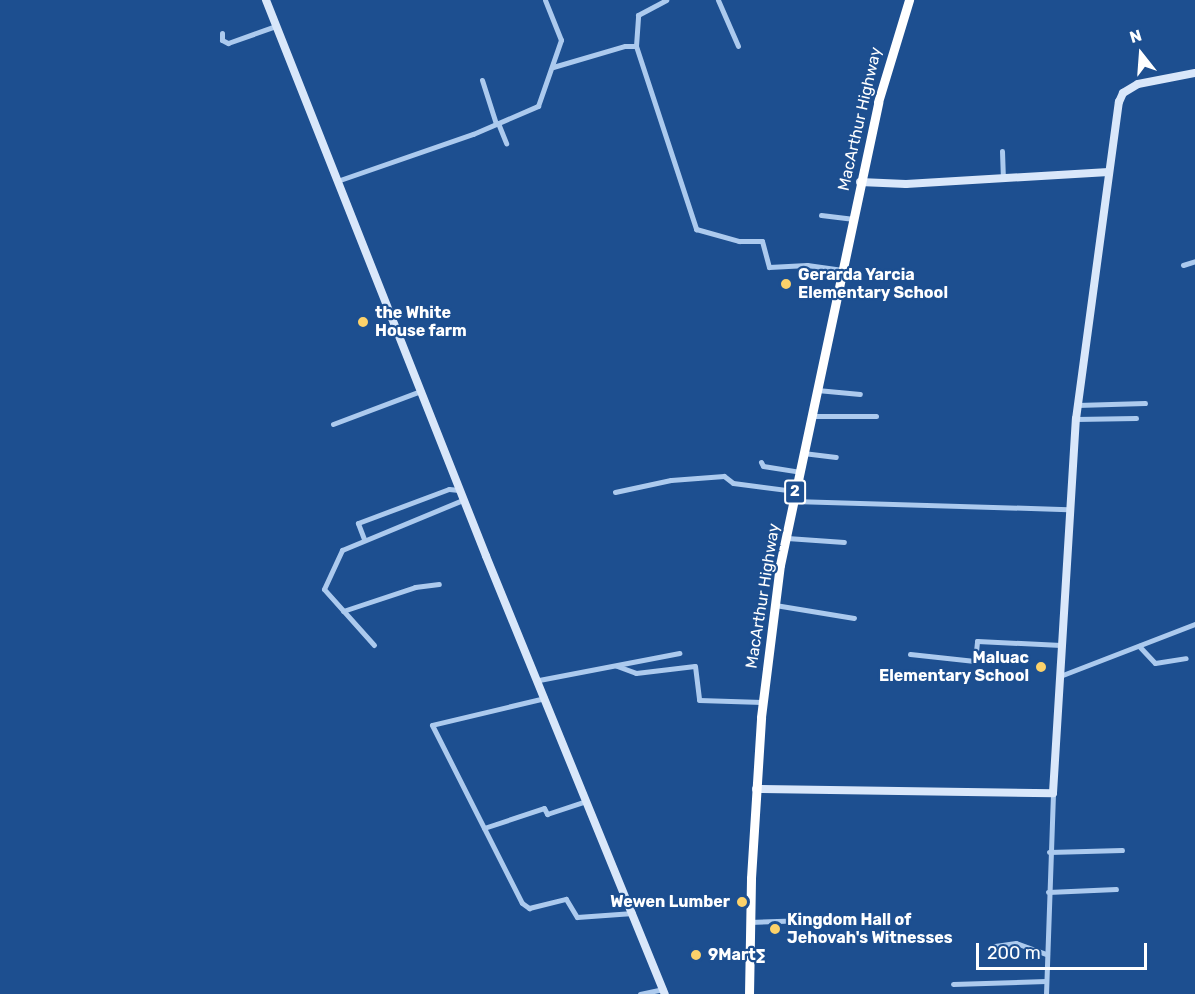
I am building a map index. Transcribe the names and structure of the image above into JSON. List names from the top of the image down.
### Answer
{
  "streets": {
    "highway": ["MacArthur Highway", "2"]
  },
  "places": [
    "Gerarda Yarcia Elementary School",
    "the White House farm",
    "Maluac Elementary School",
    "Wewen Lumber",
    "Kingdom Hall of Jehovah's Witnesses",
    "9Mart∑"
  ],
  "scale_bar": "200 m",
  "north": "top"
}
